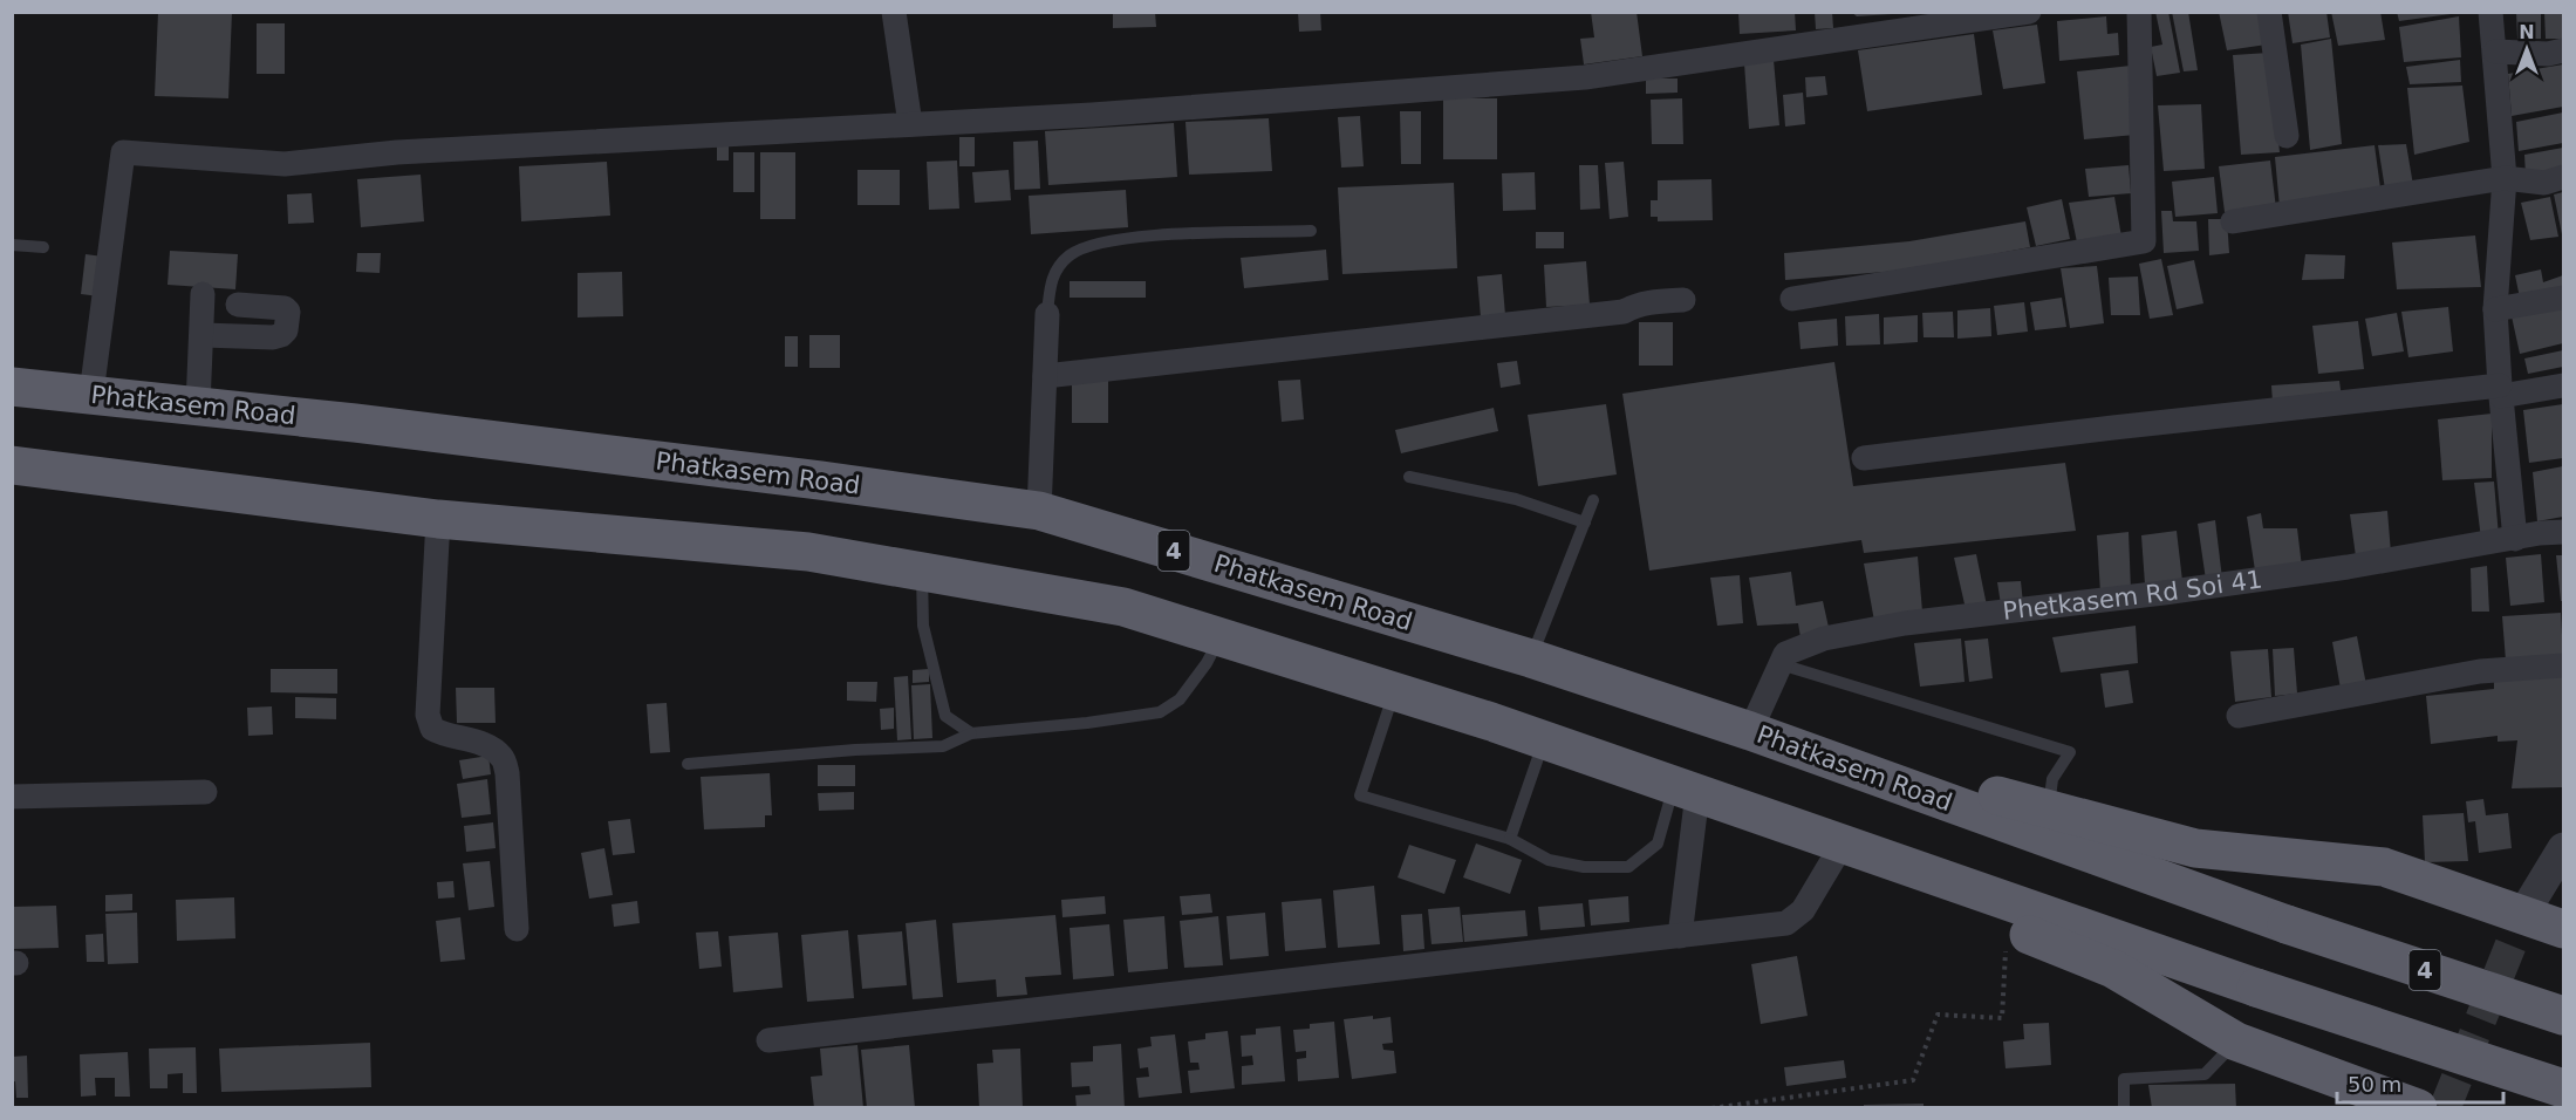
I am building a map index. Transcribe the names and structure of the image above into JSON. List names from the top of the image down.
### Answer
{
  "streets": {
    "highway": ["Phatkasem Road", "4"],
    "street": ["Phetkasem Rd Soi 41"]
  },
  "scale_bar": "50 m",
  "north": "top"
}
